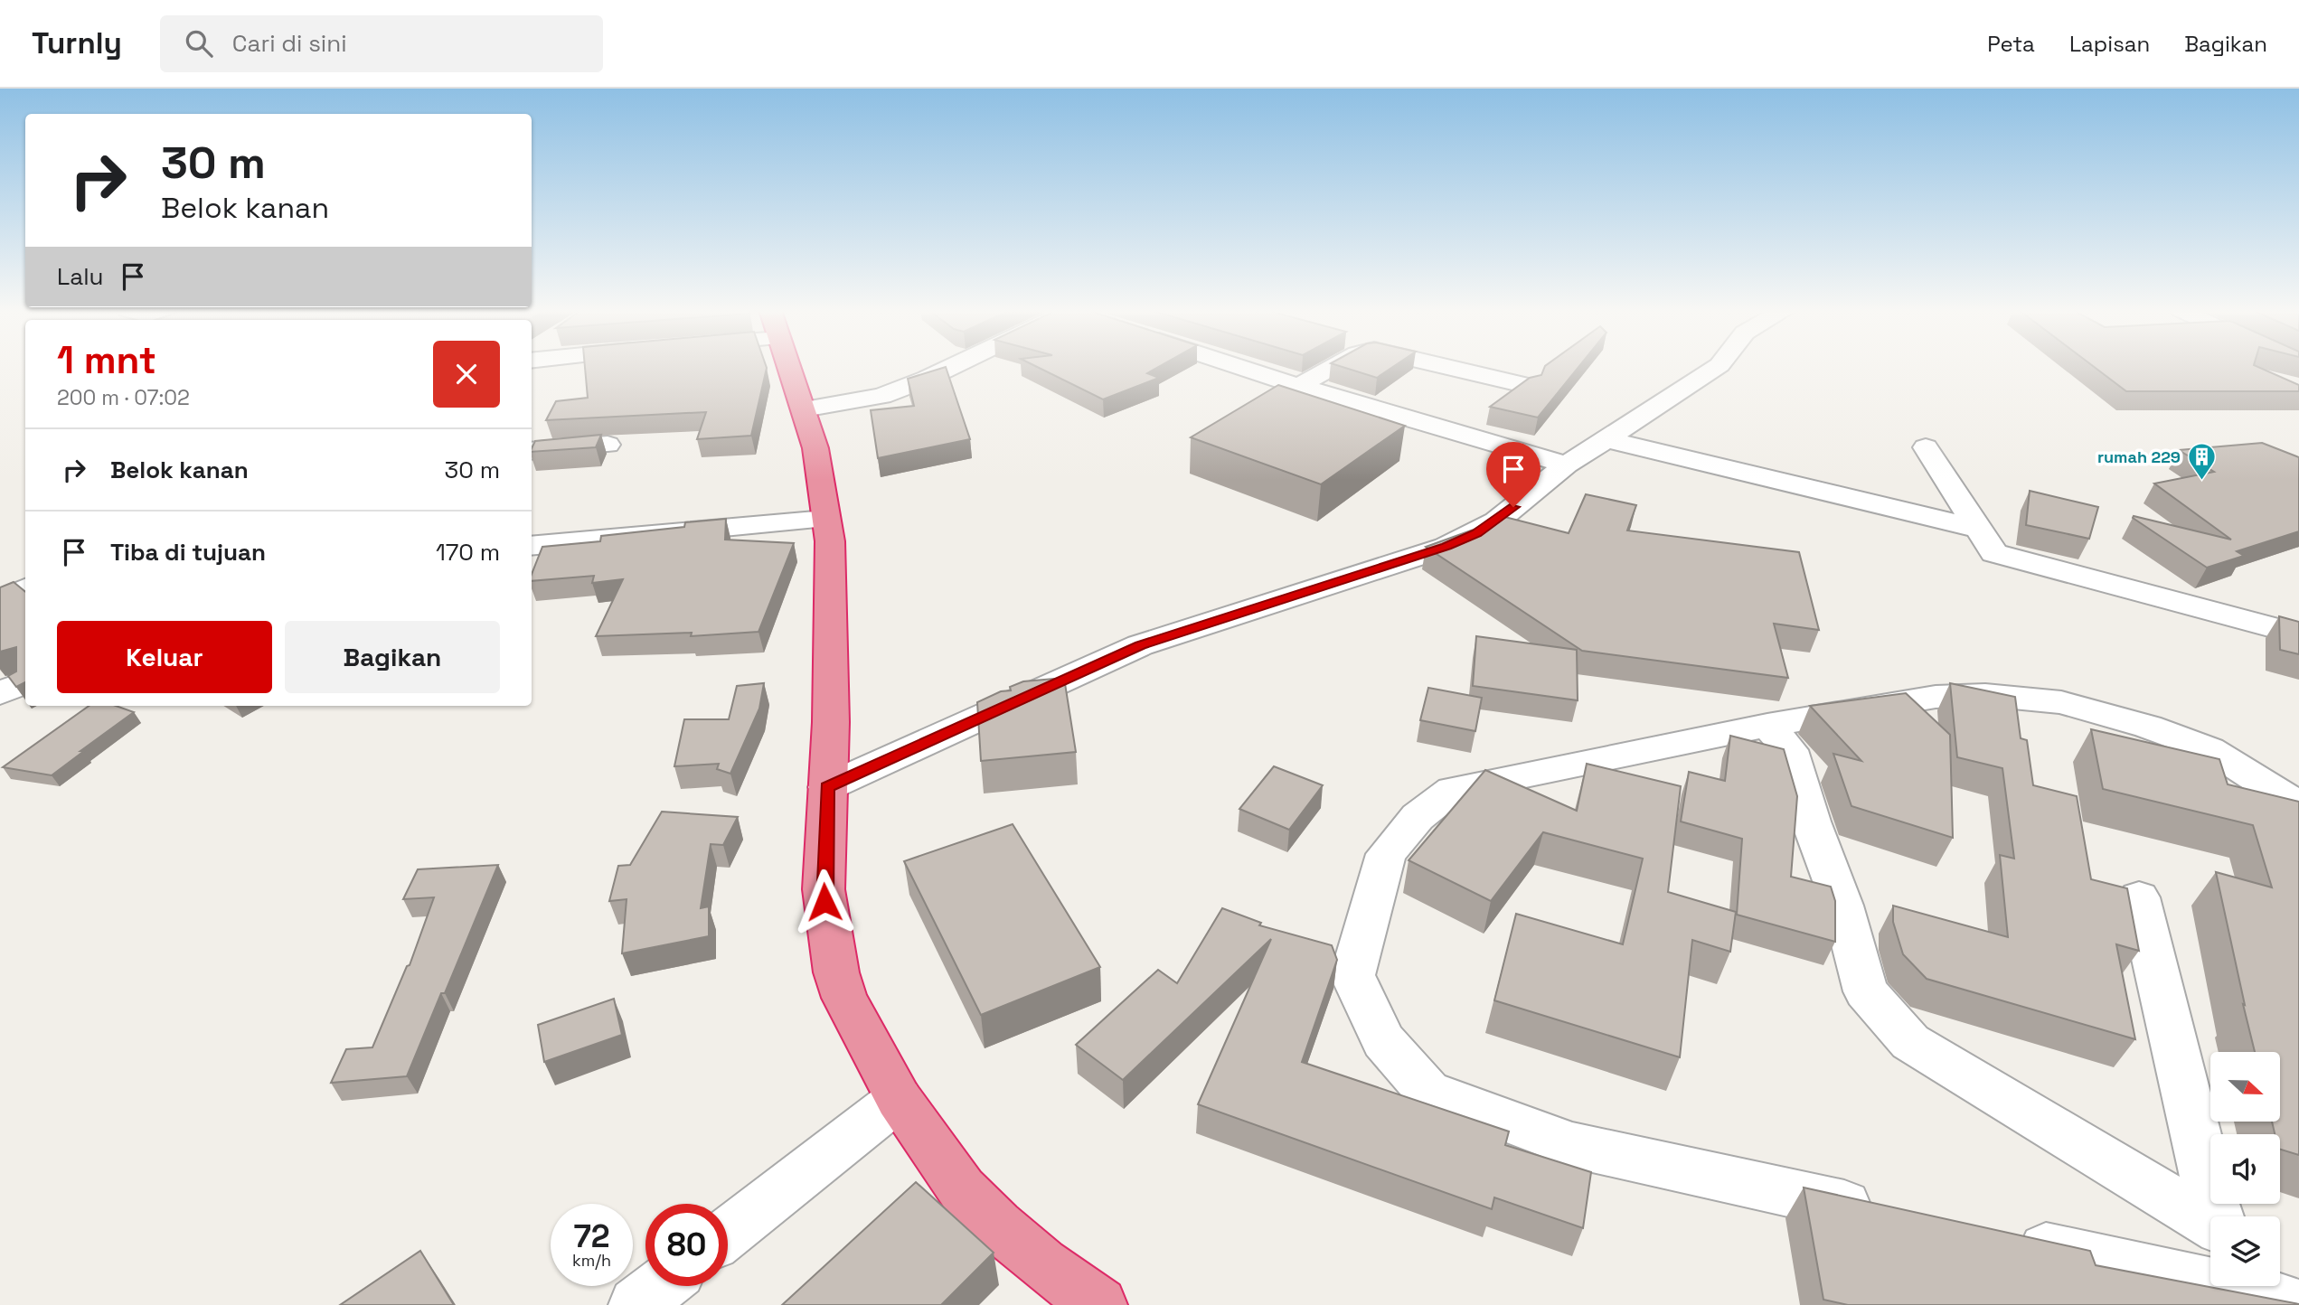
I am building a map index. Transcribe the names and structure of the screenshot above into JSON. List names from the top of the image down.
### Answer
{
  "places": {
    "building": ["rumah 229"]
  },
  "north": "right",
  "page": {
    "header": "Turnly",
    "search": "Cari di sini",
    "nav": ["Peta", "Lapisan", "Bagikan"],
    "turn": ["30 m", "Belok kanan"],
    "then": "Lalu",
    "heading": ["1 mnt", "200 m · 07:02"],
    "list": [
      {
        "name": "Belok kanan",
        "value": "30 m"
      },
      {
        "name": "Tiba di tujuan",
        "value": "170 m"
      }
    ],
    "buttons": ["Keluar", "Bagikan"],
    "speed": "72 km/h",
    "limit": "80"
  }
}
